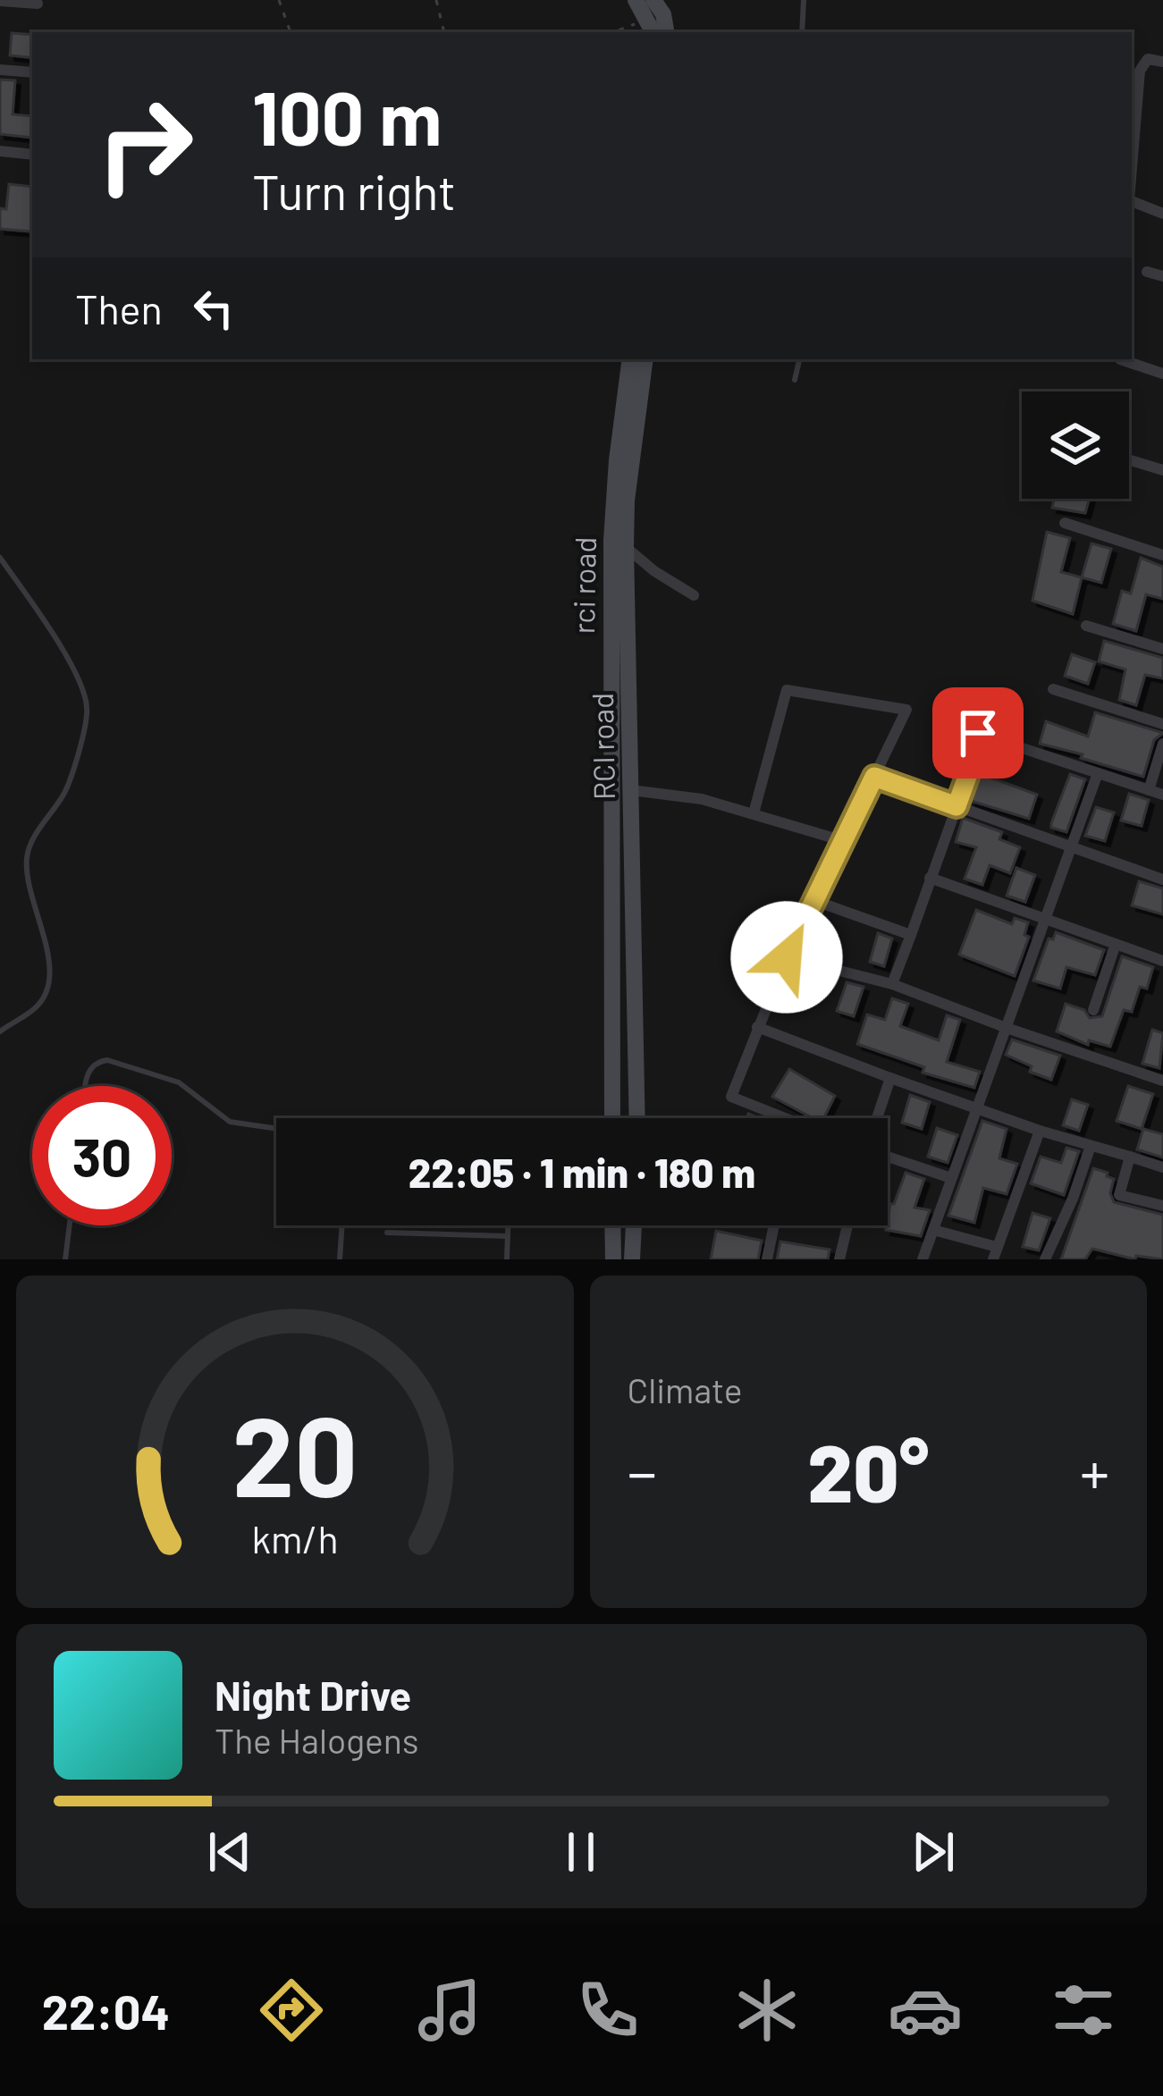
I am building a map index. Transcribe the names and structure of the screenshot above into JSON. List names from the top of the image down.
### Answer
{
  "streets": {
    "main road": ["rci road", "RCI road"]
  },
  "page": {
    "turn": ["100 m", "Turn right"],
    "then": "Then",
    "limit": "30",
    "trip": "22:05 · 1 min · 180 m",
    "tile": "Climate",
    "heat": ["−", "20°", "+"],
    "song": ["Night Drive", "The Halogens"],
    "tabs": "22:04",
    "gauge": ["20", "km/h"]
  }
}
